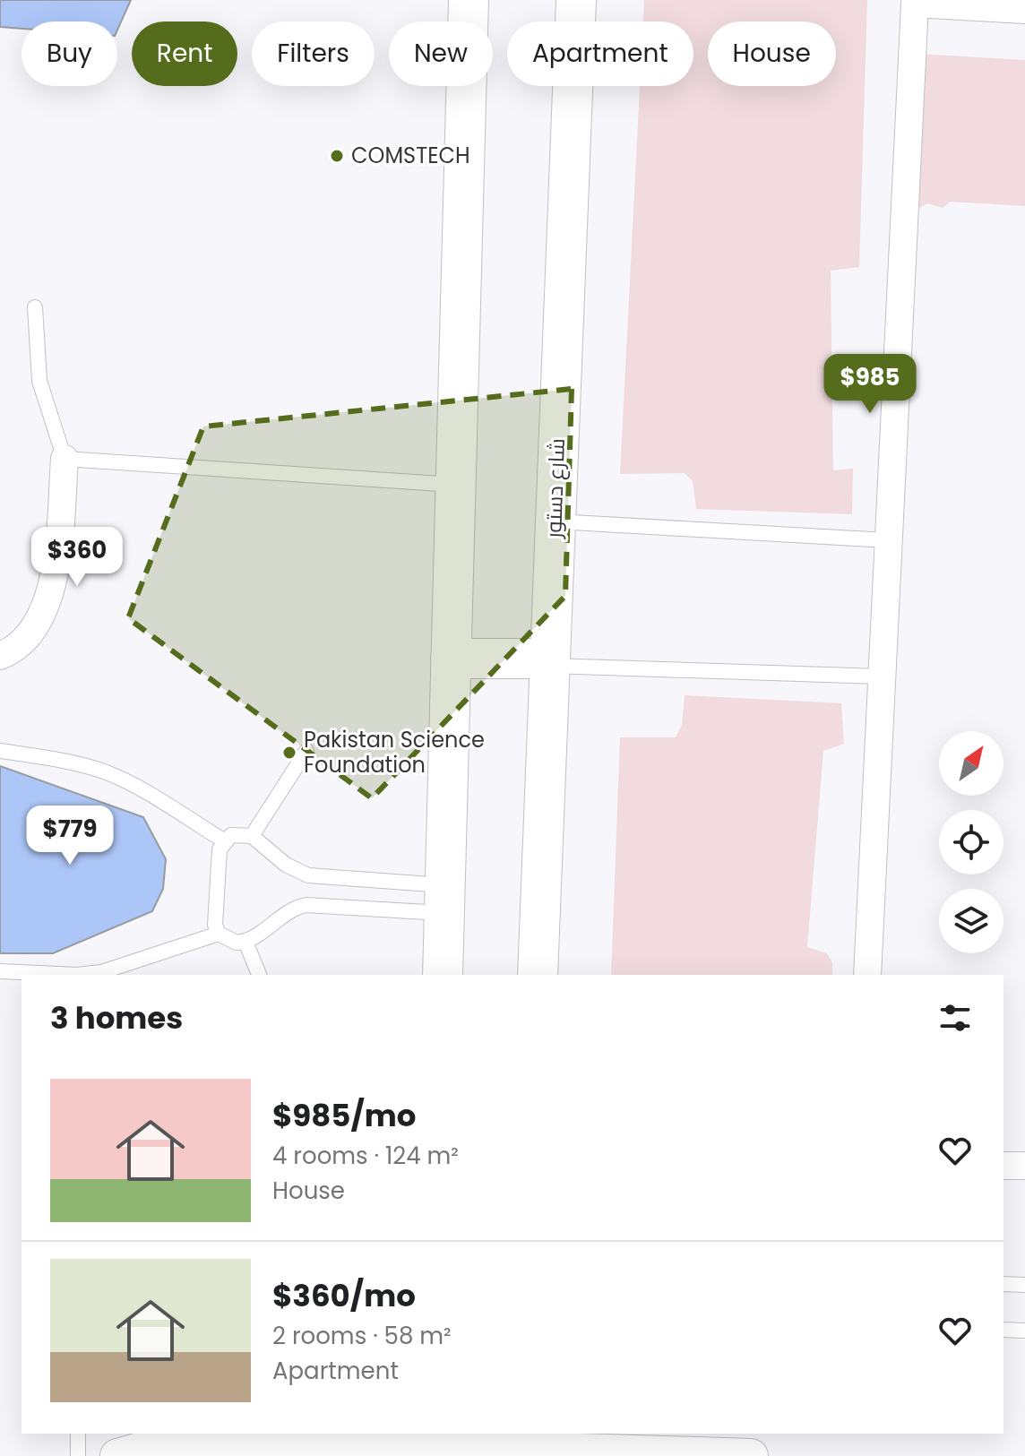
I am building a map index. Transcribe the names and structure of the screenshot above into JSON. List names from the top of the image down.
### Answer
{
  "streets": {
    "main road": ["شارع دستور"]
  },
  "places": ["COMSTECH", "Pakistan Science Foundation"],
  "north": "top right",
  "page": {
    "chip": [
      "Buy",
      "Rent",
      "Filters",
      "New",
      "Apartment",
      "House"
    ],
    "price": ["$985", "$360", "$779"],
    "heading": "3 homes",
    "list": [
      {
        "name": "$985/mo",
        "note": "4 rooms · 124 m² · House"
      },
      {
        "name": "$360/mo",
        "note": "2 rooms · 58 m² · Apartment"
      }
    ]
  }
}
